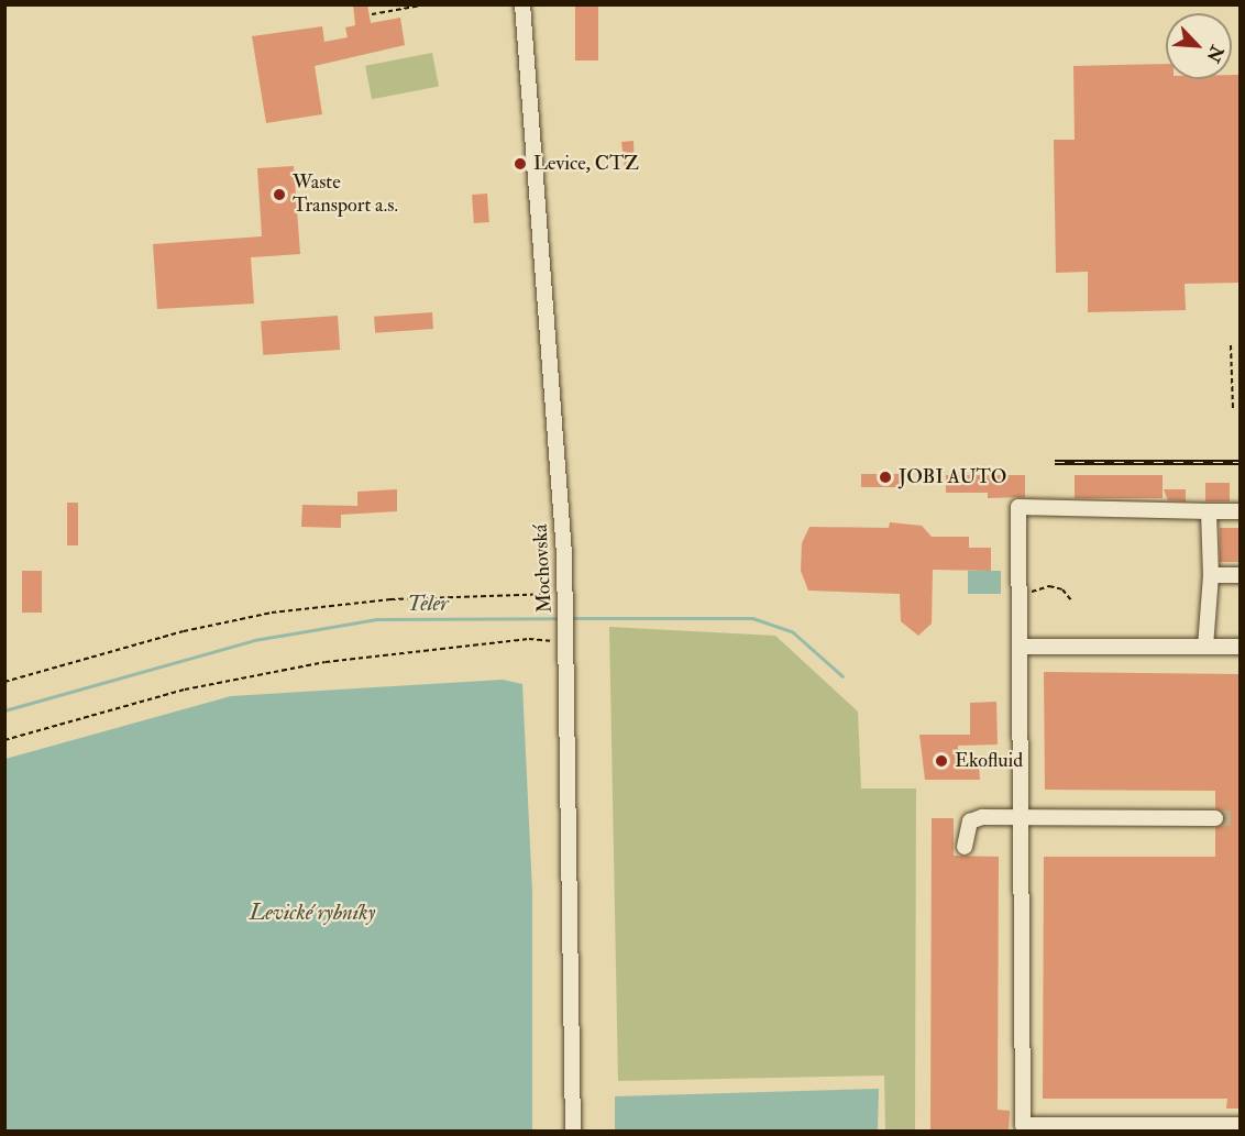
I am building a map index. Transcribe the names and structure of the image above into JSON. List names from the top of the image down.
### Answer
{
  "streets": {
    "street": ["Mochovská"]
  },
  "water": ["Teler", "Levické rybníky"],
  "places": [
    "Levice, CTZ",
    "Waste Transport a.s.",
    "JOBI AUTO",
    "Ekofluid"
  ],
  "north": "bottom right"
}
